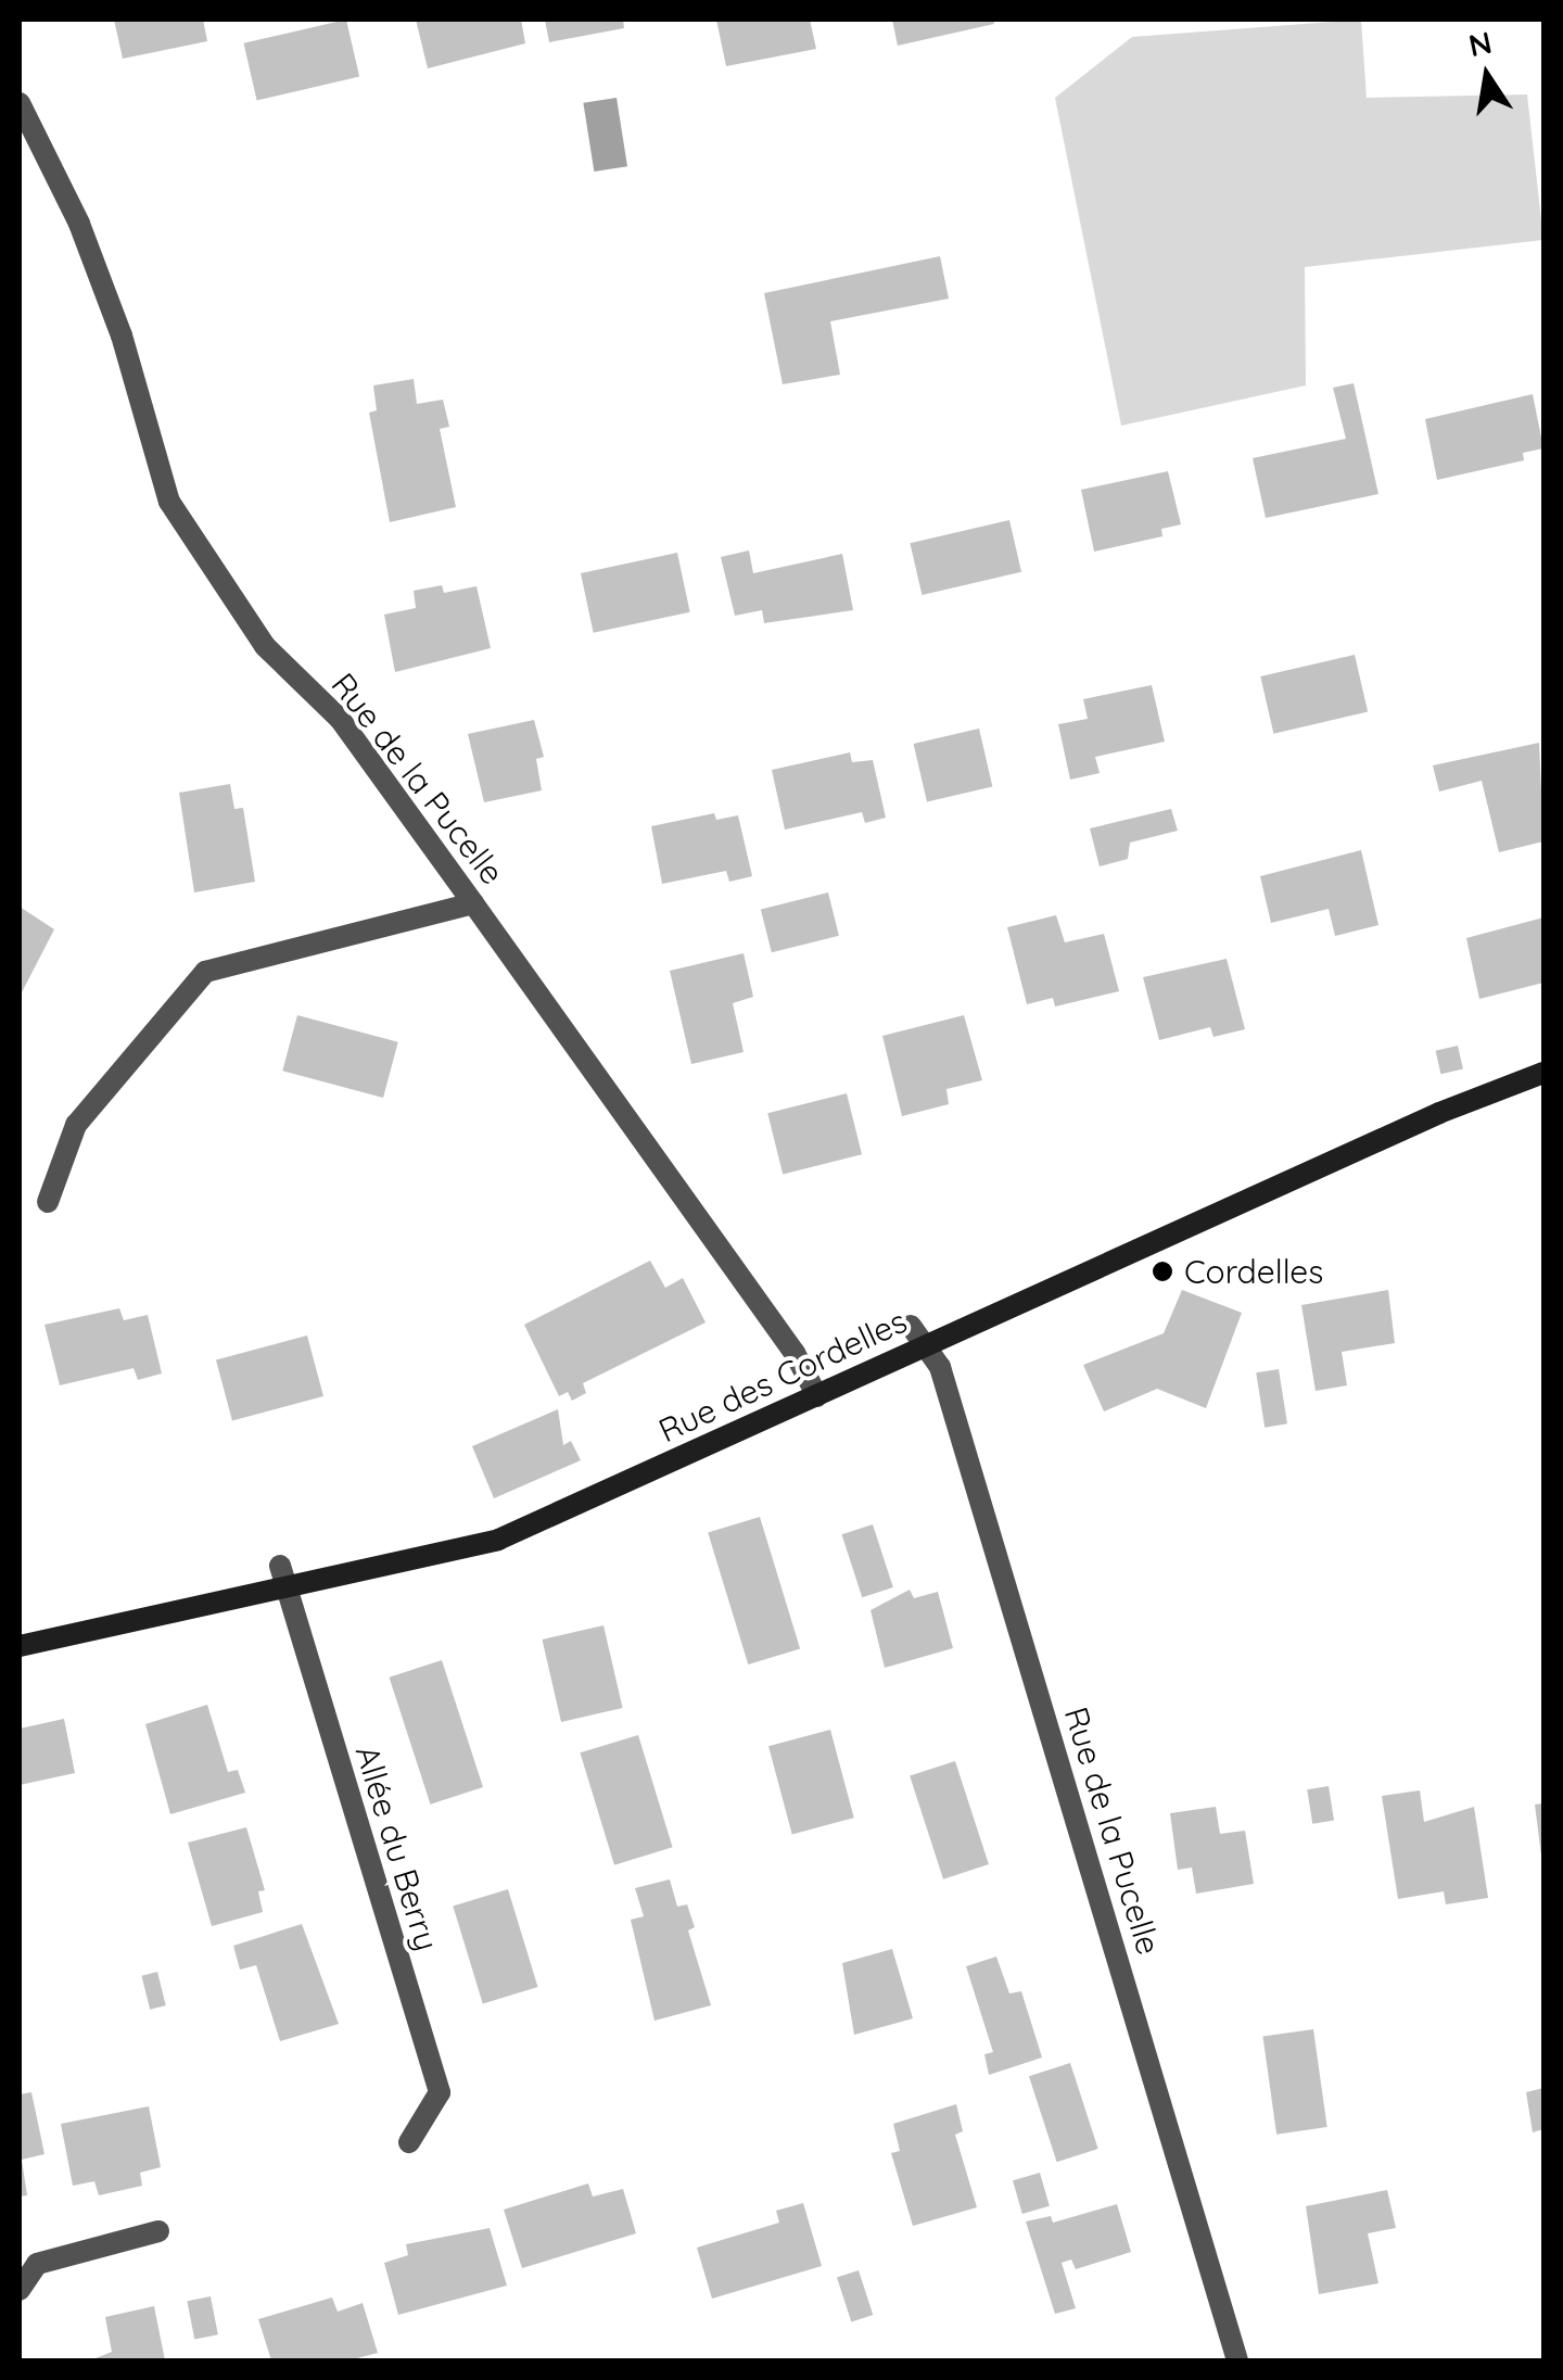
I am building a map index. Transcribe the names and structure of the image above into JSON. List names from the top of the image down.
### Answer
{
  "streets": {
    "street": ["Rue de la Pucelle", "Rue des Cordelles", "Allée du Berry"]
  },
  "crossings": [
    ["Rue de la Pucelle", "Rue des Cordelles"],
    ["Rue des Cordelles", "Allée du Berry"]
  ],
  "places": ["Cordelles"],
  "north": "top"
}
